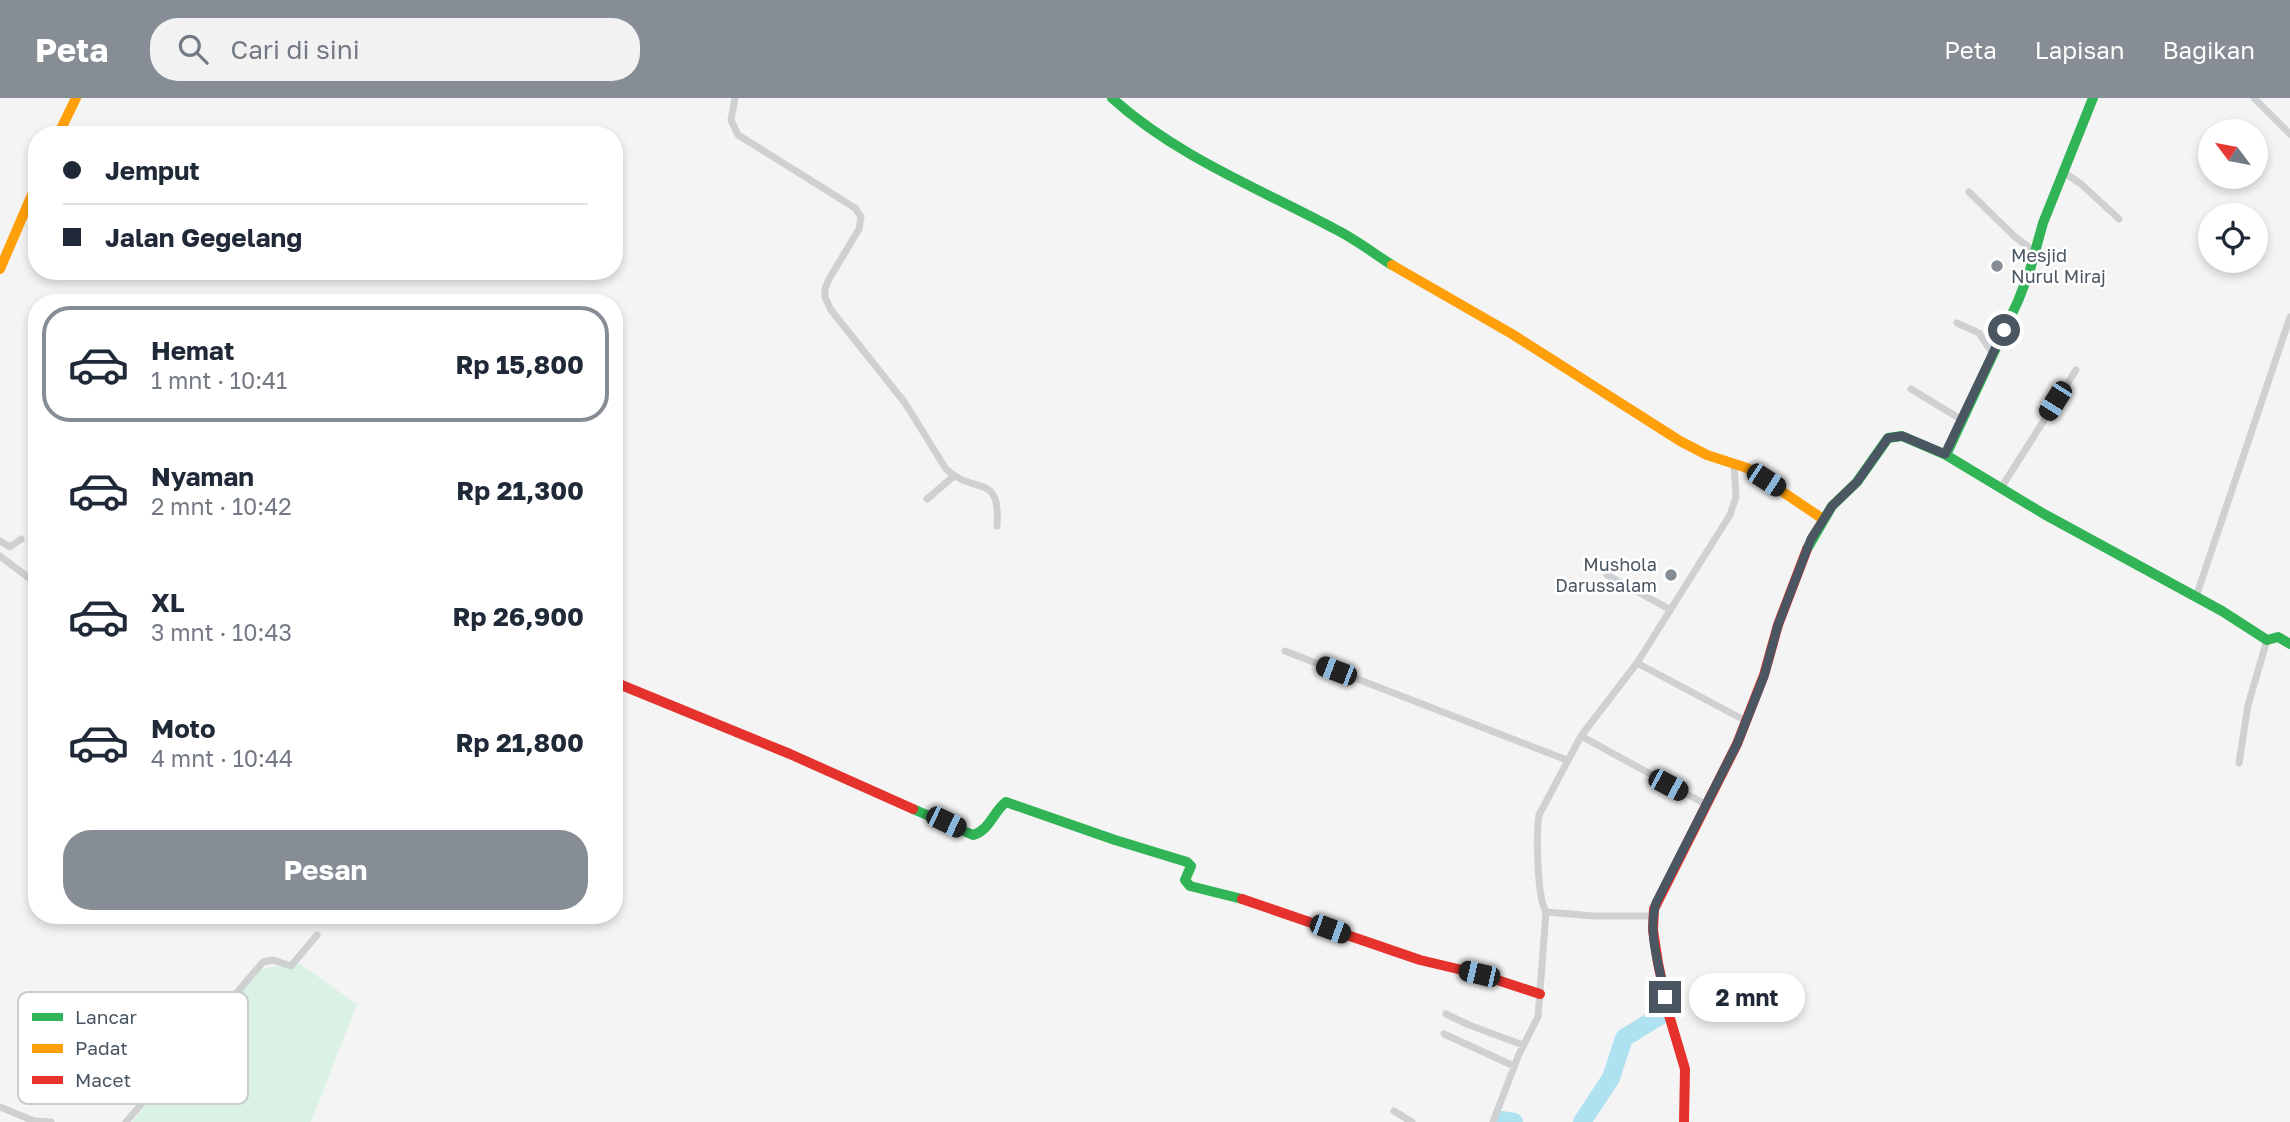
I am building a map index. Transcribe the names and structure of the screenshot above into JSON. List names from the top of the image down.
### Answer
{
  "places": ["Mesjid Nurul Miraj", "Mushola Darussalam"],
  "legend": ["Lancar", "Padat", "Macet"],
  "north": "top left",
  "page": {
    "header": "Peta",
    "search": "Cari di sini",
    "nav": ["Peta", "Lapisan", "Bagikan"],
    "banner": ["Jemput", "Jalan Gegelang"],
    "list": [
      {
        "name": "Hemat",
        "note": "1 mnt · 10:41",
        "value": "Rp 15,800"
      },
      {
        "name": "Nyaman",
        "note": "2 mnt · 10:42",
        "value": "Rp 21,300"
      },
      {
        "name": "XL",
        "note": "3 mnt · 10:43",
        "value": "Rp 26,900"
      },
      {
        "name": "Moto",
        "note": "4 mnt · 10:44",
        "value": "Rp 21,800"
      }
    ],
    "buttons": "Pesan",
    "bubble": "2 mnt"
  }
}
